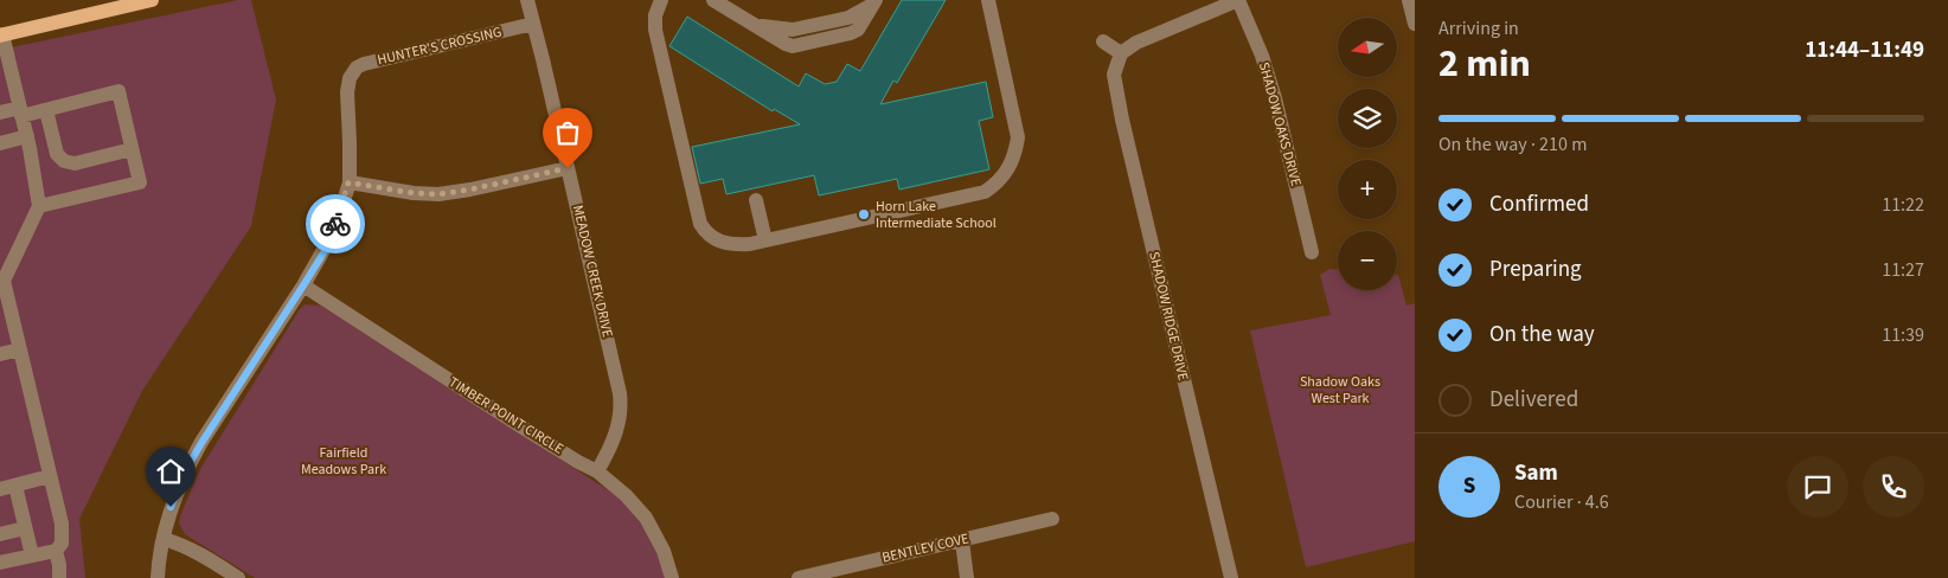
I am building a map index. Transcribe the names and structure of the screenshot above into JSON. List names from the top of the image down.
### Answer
{
  "streets": {
    "street": [
      "HUNTER'S CROSSING",
      "SHADOW OAKS DRIVE",
      "MEADOW CREEK DRIVE",
      "SHADOW RIDGE DRIVE",
      "TIMBER POINT CIRCLE",
      "BENTLEY COVE"
    ]
  },
  "crossings": [
    ["HUNTER'S CROSSING", "MEADOW CREEK DRIVE"],
    ["MEADOW CREEK DRIVE", "TIMBER POINT CIRCLE"]
  ],
  "parks": ["Shadow Oaks West Park", "Fairfield Meadows Park"],
  "places": ["Horn Lake Intermediate School"],
  "north": "left",
  "page": {
    "heading": ["2 min", "Arriving in", "11:44–11:49"],
    "panel": ["Sam", "Courier · 4.6"],
    "map_buttons": ["+", "−"],
    "bar": "On the way · 210 m",
    "list": [
      ["Confirmed", "11:22"],
      ["Preparing", "11:27"],
      ["On the way", "11:39"],
      "Delivered"
    ],
    "round": "S"
  }
}
